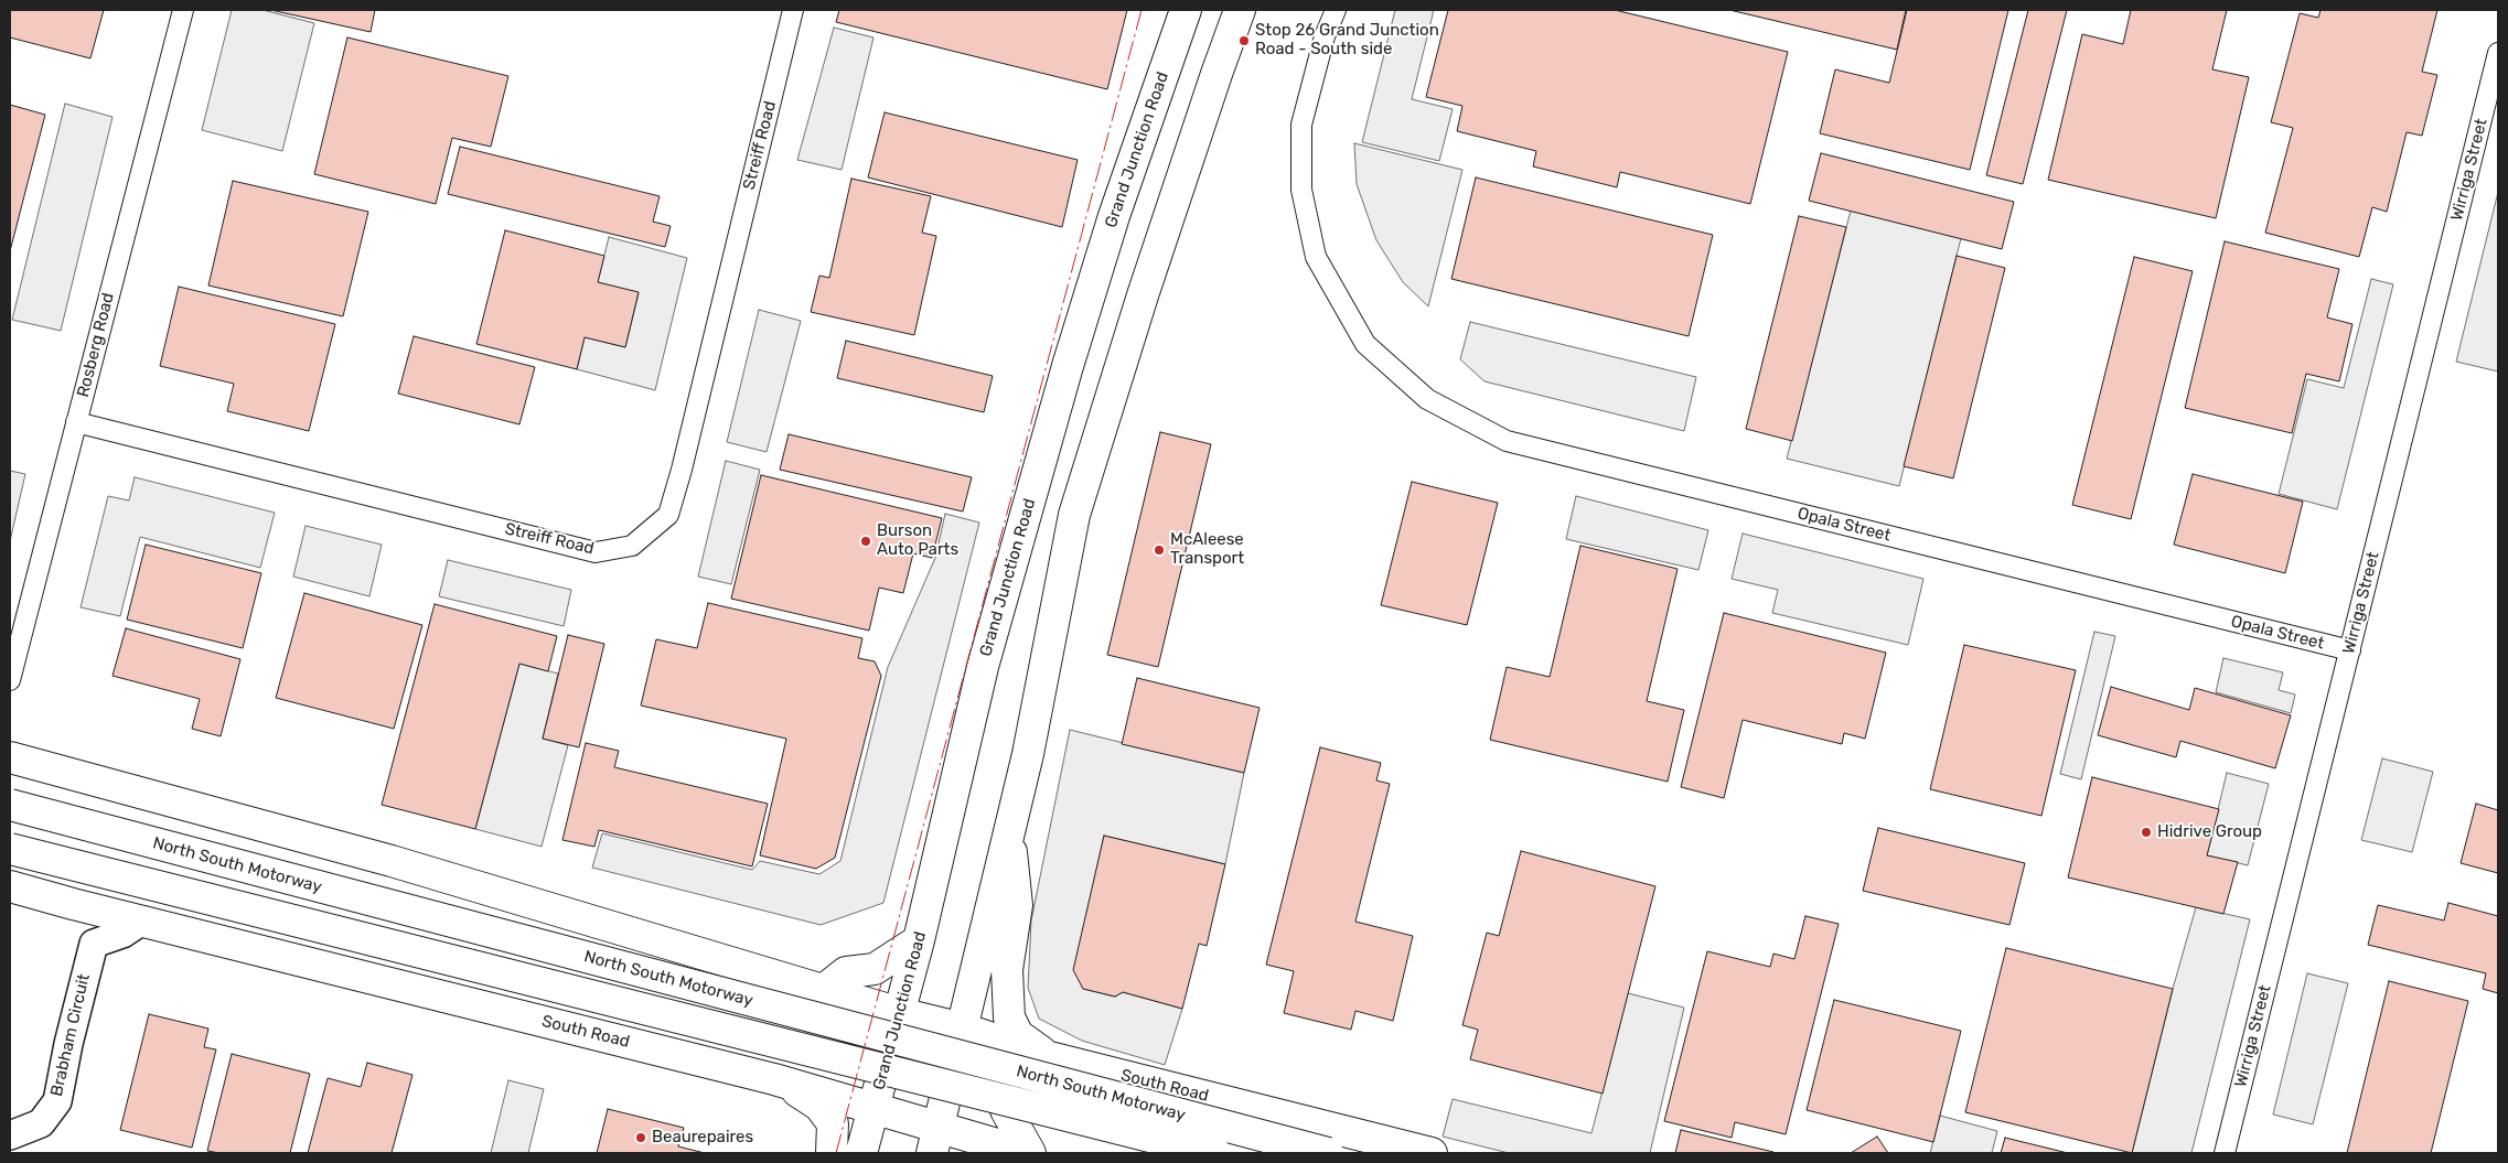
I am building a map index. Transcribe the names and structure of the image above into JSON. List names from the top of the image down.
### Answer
{
  "streets": {
    "highway": ["Grand Junction Road", "North South Motorway", "South Road"],
    "street": [
      "Streiff Road",
      "Wirriga Street",
      "Rosberg Road",
      "Opala Street",
      "Brabham Circuit"
    ]
  },
  "crossings": [
    ["Streiff Road", "Rosberg Road"],
    ["Grand Junction Road", "South Road"],
    ["Wirriga Street", "Opala Street"]
  ],
  "places": [
    "Stop 26 Grand Junction Road - South side",
    "Burson Auto Parts",
    "McAleese Transport",
    "Hidrive Group",
    "Beaurepaires"
  ]
}
